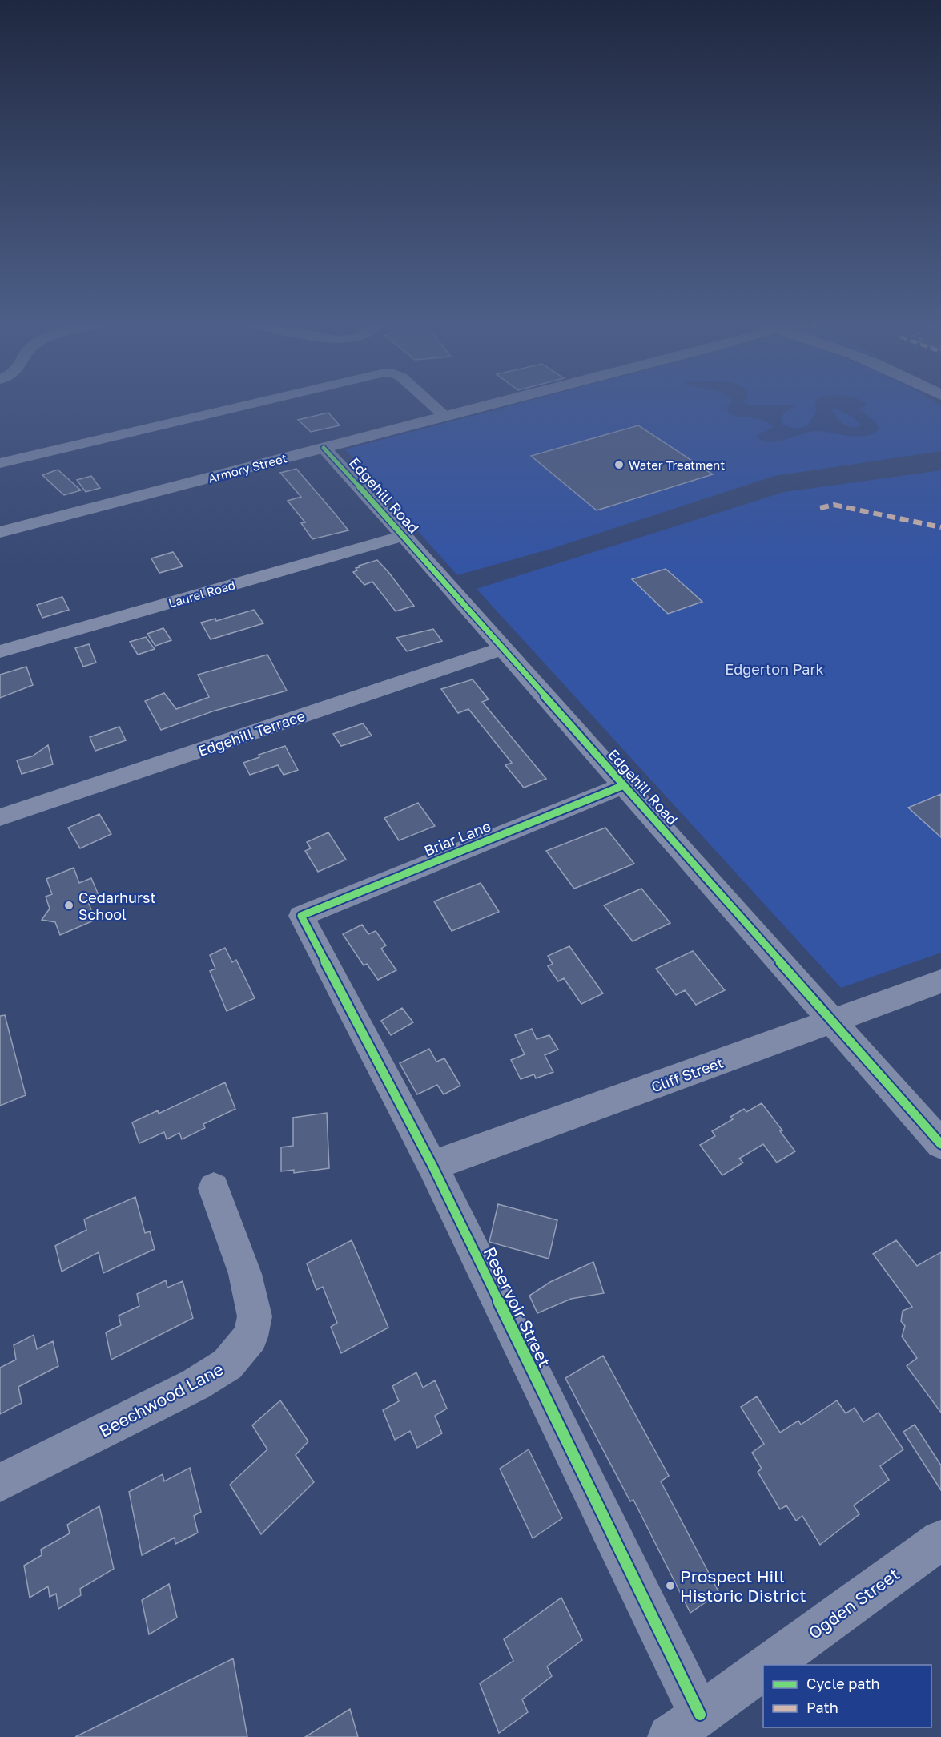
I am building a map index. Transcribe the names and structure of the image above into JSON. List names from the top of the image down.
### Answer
{
  "streets": {
    "main road": ["Armory Street"],
    "street": [
      "Edgehill Road",
      "Laurel Road",
      "Edgehill Terrace",
      "Briar Lane",
      "Cliff Street",
      "Reservoir Street",
      "Beechwood Lane",
      "Ogden Street"
    ]
  },
  "crossings": [
    ["Armory Street", "Edgehill Road"],
    ["Edgehill Road", "Laurel Road"],
    ["Edgehill Road", "Edgehill Terrace"],
    ["Edgehill Road", "Briar Lane"],
    ["Edgehill Road", "Cliff Street"],
    ["Briar Lane", "Reservoir Street"],
    ["Cliff Street", "Reservoir Street"],
    ["Reservoir Street", "Ogden Street"]
  ],
  "parks": ["Edgerton Park"],
  "places": ["Water Treatment", "Cedarhurst School", "Prospect Hill Historic District"],
  "legend": ["Cycle path", "Path"]
}
